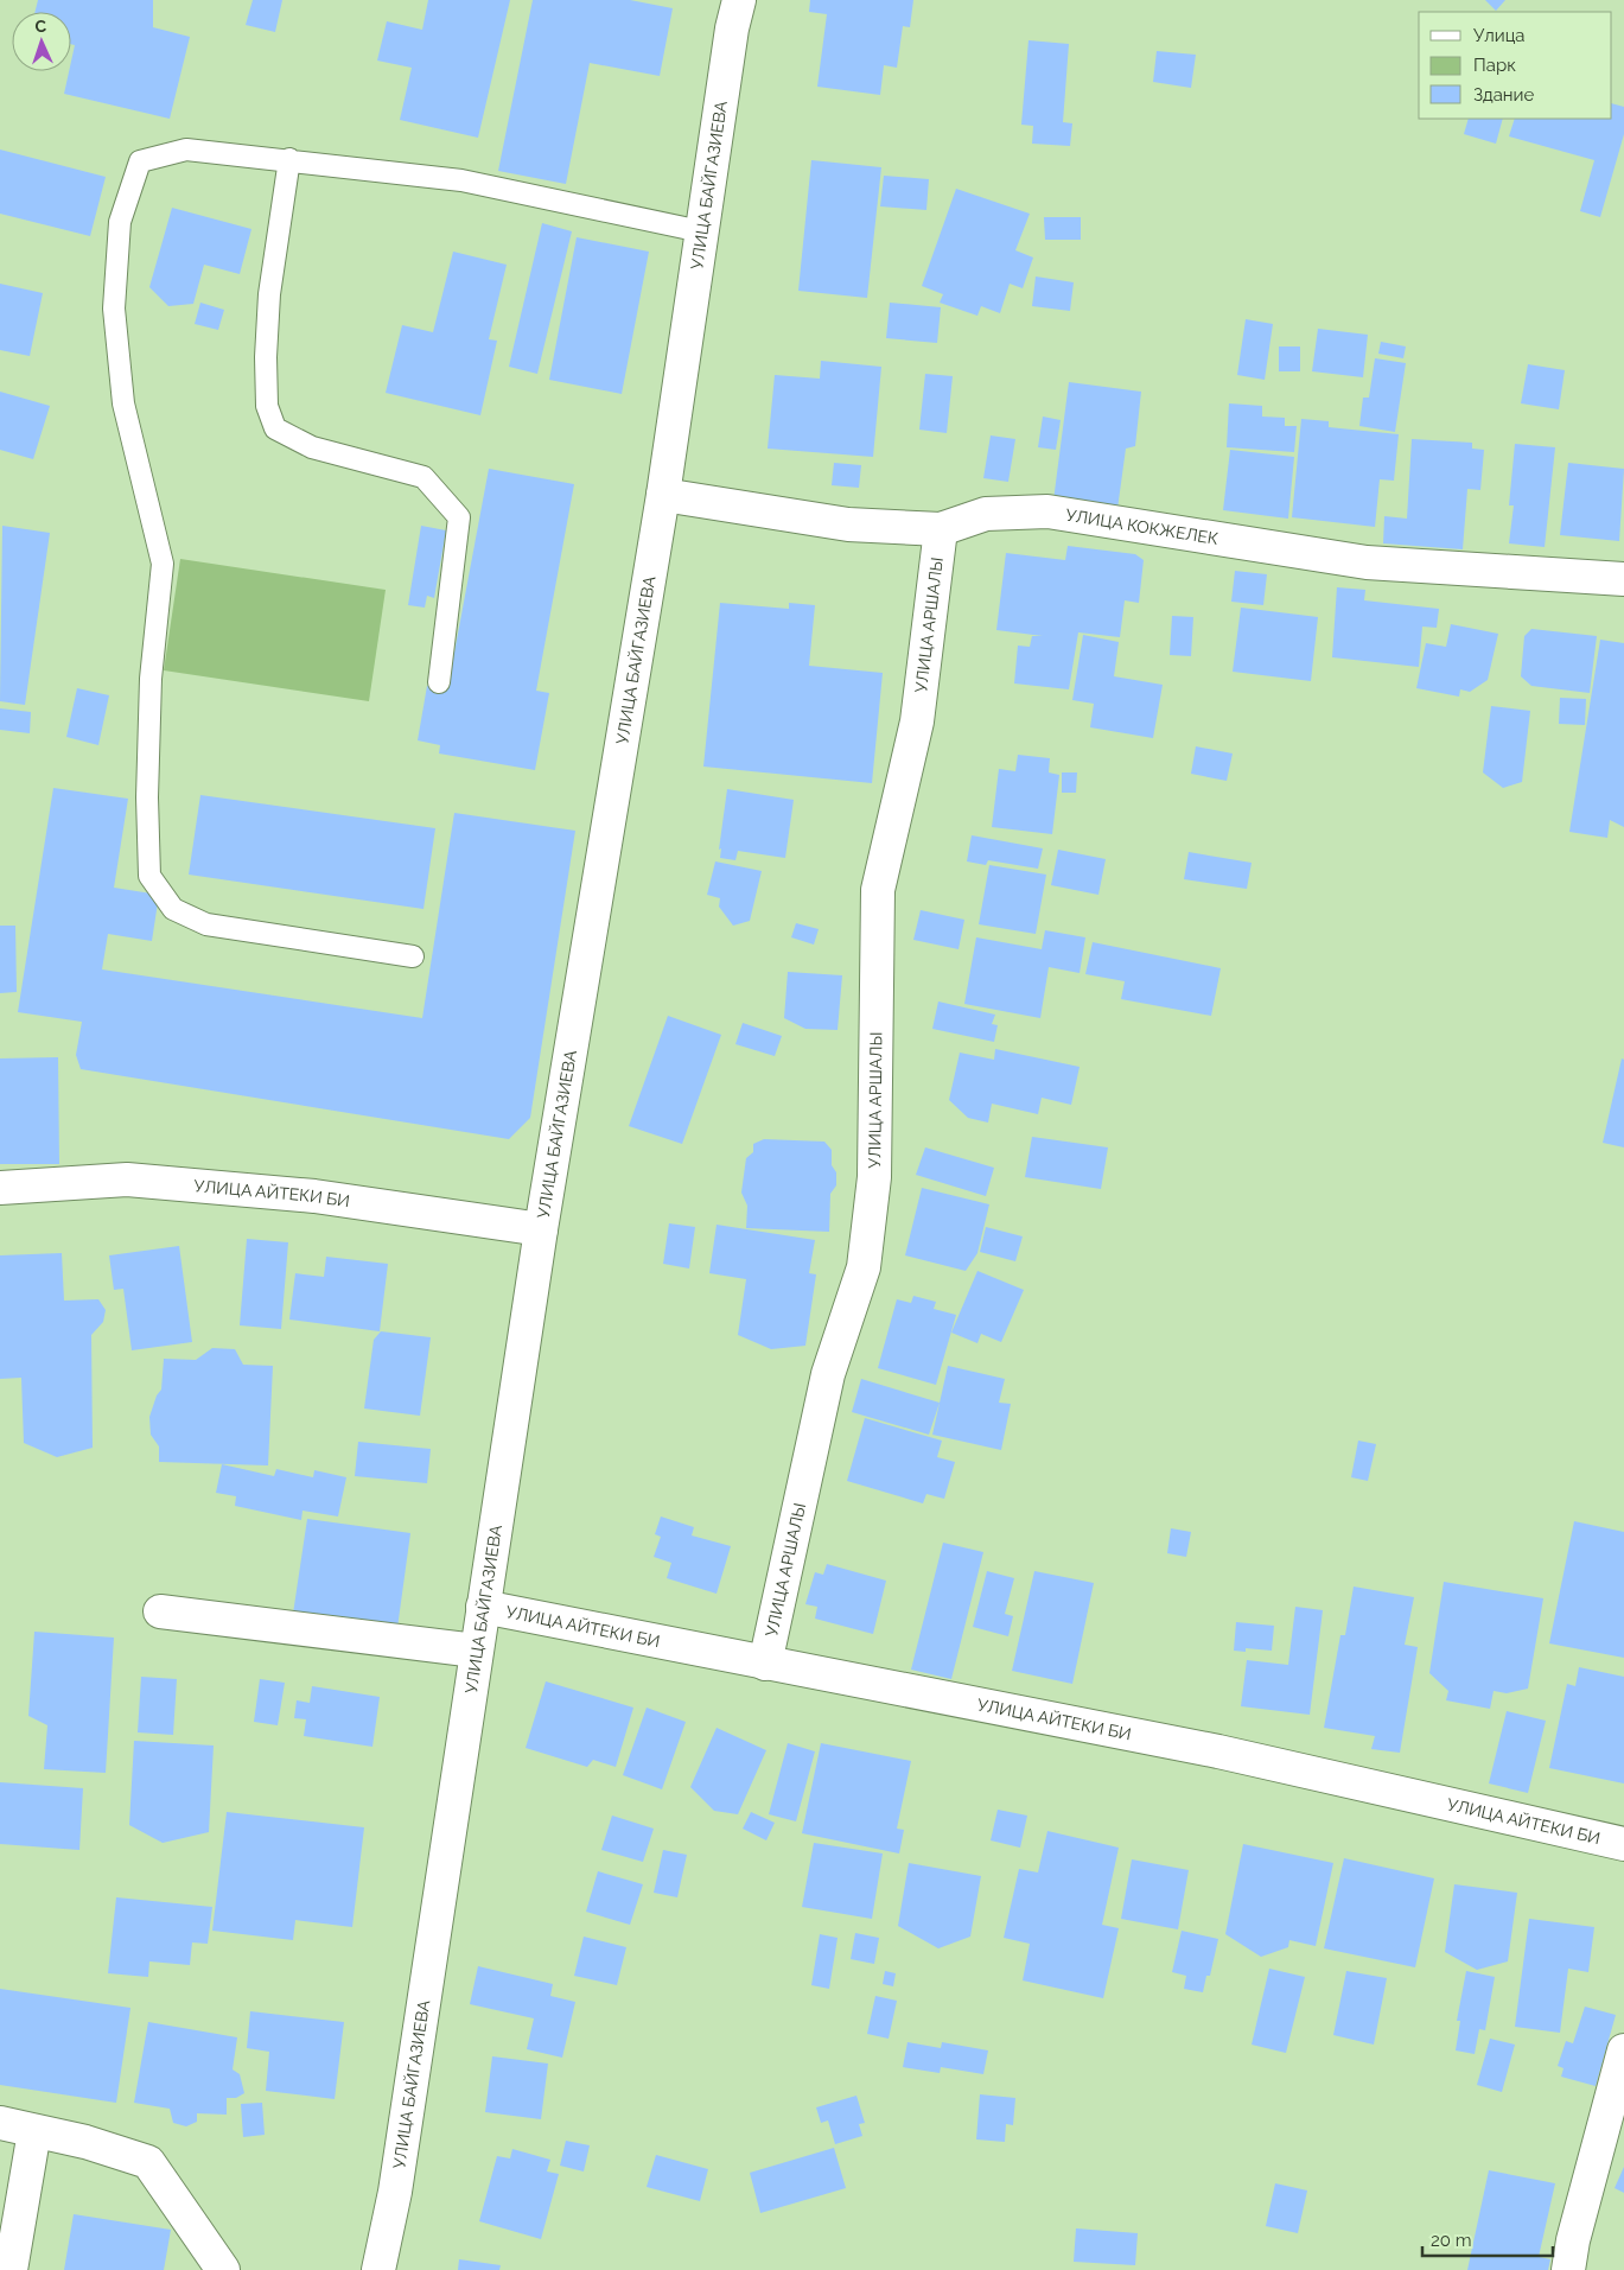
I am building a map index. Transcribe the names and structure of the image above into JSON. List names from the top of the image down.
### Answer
{
  "streets": {
    "street": [
      "УЛИЦА БАЙГАЗИЕВА",
      "УЛИЦА КОКЖЕЛЕК",
      "УЛИЦА АРШАЛЫ",
      "УЛИЦА АЙТЕКИ БИ"
    ]
  },
  "crossings": [
    ["УЛИЦА БАЙГАЗИЕВА", "УЛИЦА КОКЖЕЛЕК"],
    ["УЛИЦА БАЙГАЗИЕВА", "УЛИЦА АЙТЕКИ БИ"],
    ["УЛИЦА КОКЖЕЛЕК", "УЛИЦА АРШАЛЫ"],
    ["УЛИЦА АРШАЛЫ", "УЛИЦА АЙТЕКИ БИ"]
  ],
  "legend": ["Улица", "Парк", "Здание"],
  "scale_bar": "20 m",
  "north": "top"
}
